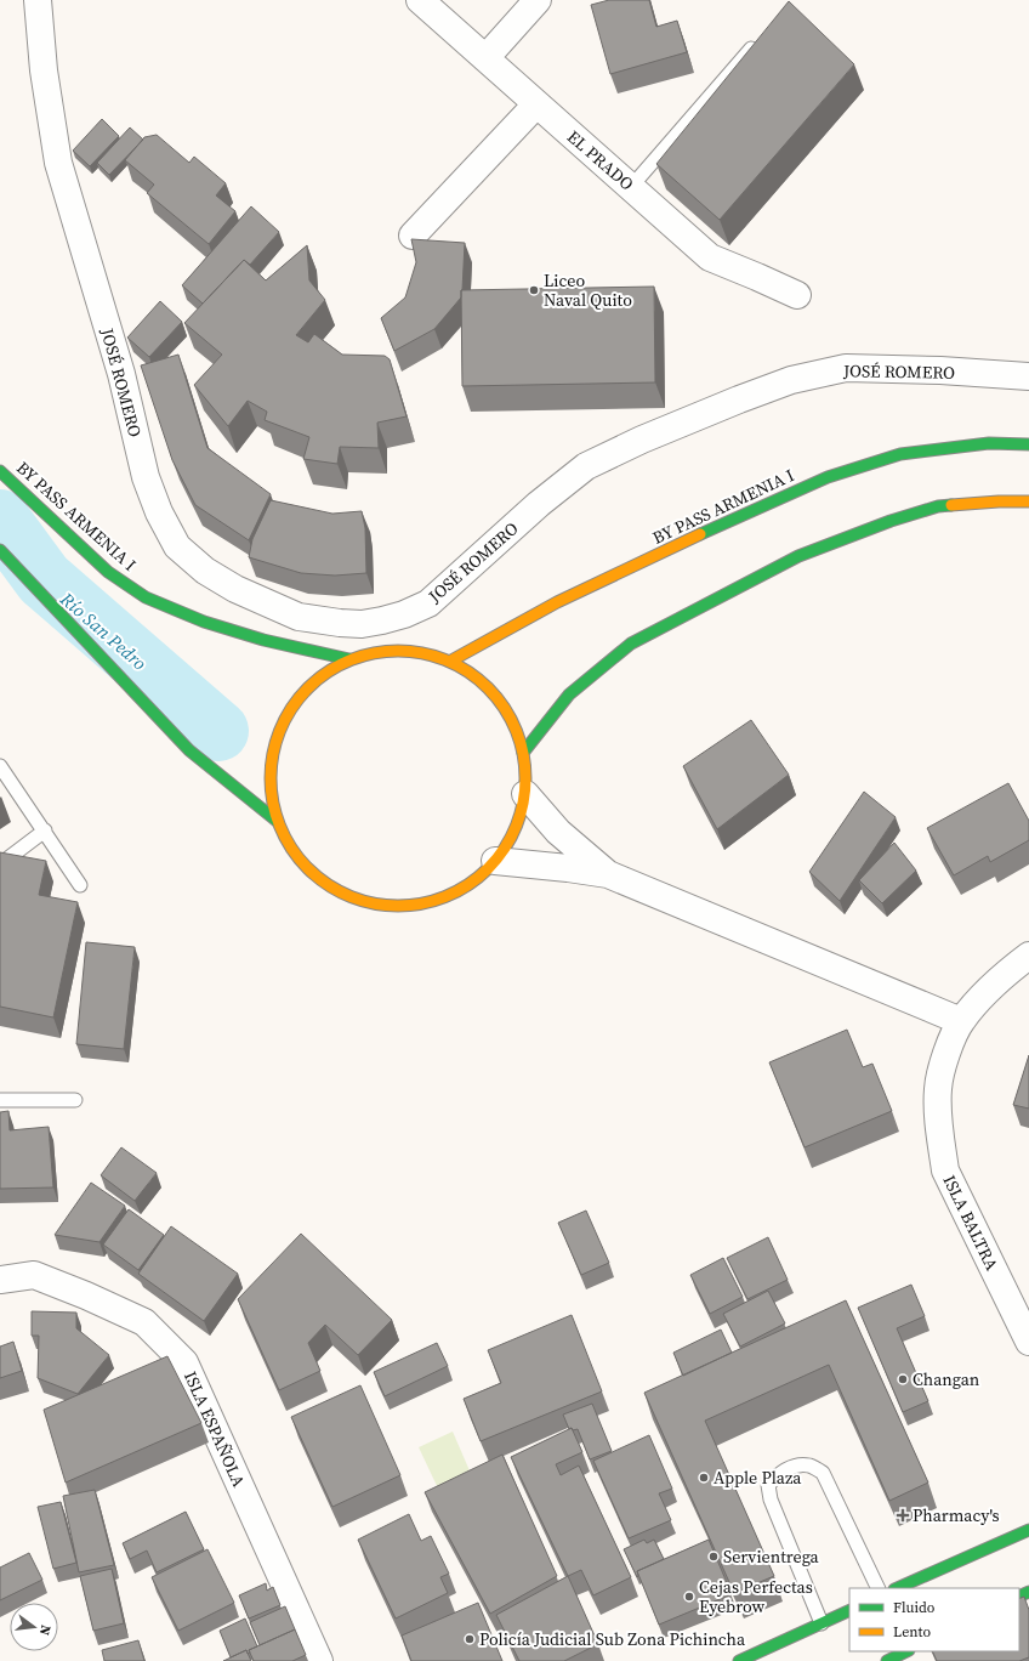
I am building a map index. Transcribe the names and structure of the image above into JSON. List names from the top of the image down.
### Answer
{
  "streets": {
    "main road": ["BY PASS ARMENIA I"],
    "street": [
      "EL PRADO",
      "JOSÉ ROMERO",
      "ISLA BALTRA",
      "ISLA ESPAÑOLA"
    ]
  },
  "water": ["Río San Pedro"],
  "places": {
    "other": [
      "Liceo Naval Quito",
      "Changan",
      "Apple Plaza",
      "Servientrega",
      "Cejas Perfectas Eyebrow",
      "Policía Judicial Sub Zona Pichincha"
    ],
    "health": ["Pharmacy's"]
  },
  "legend": ["Fluido", "Lento"],
  "north": "right"
}
